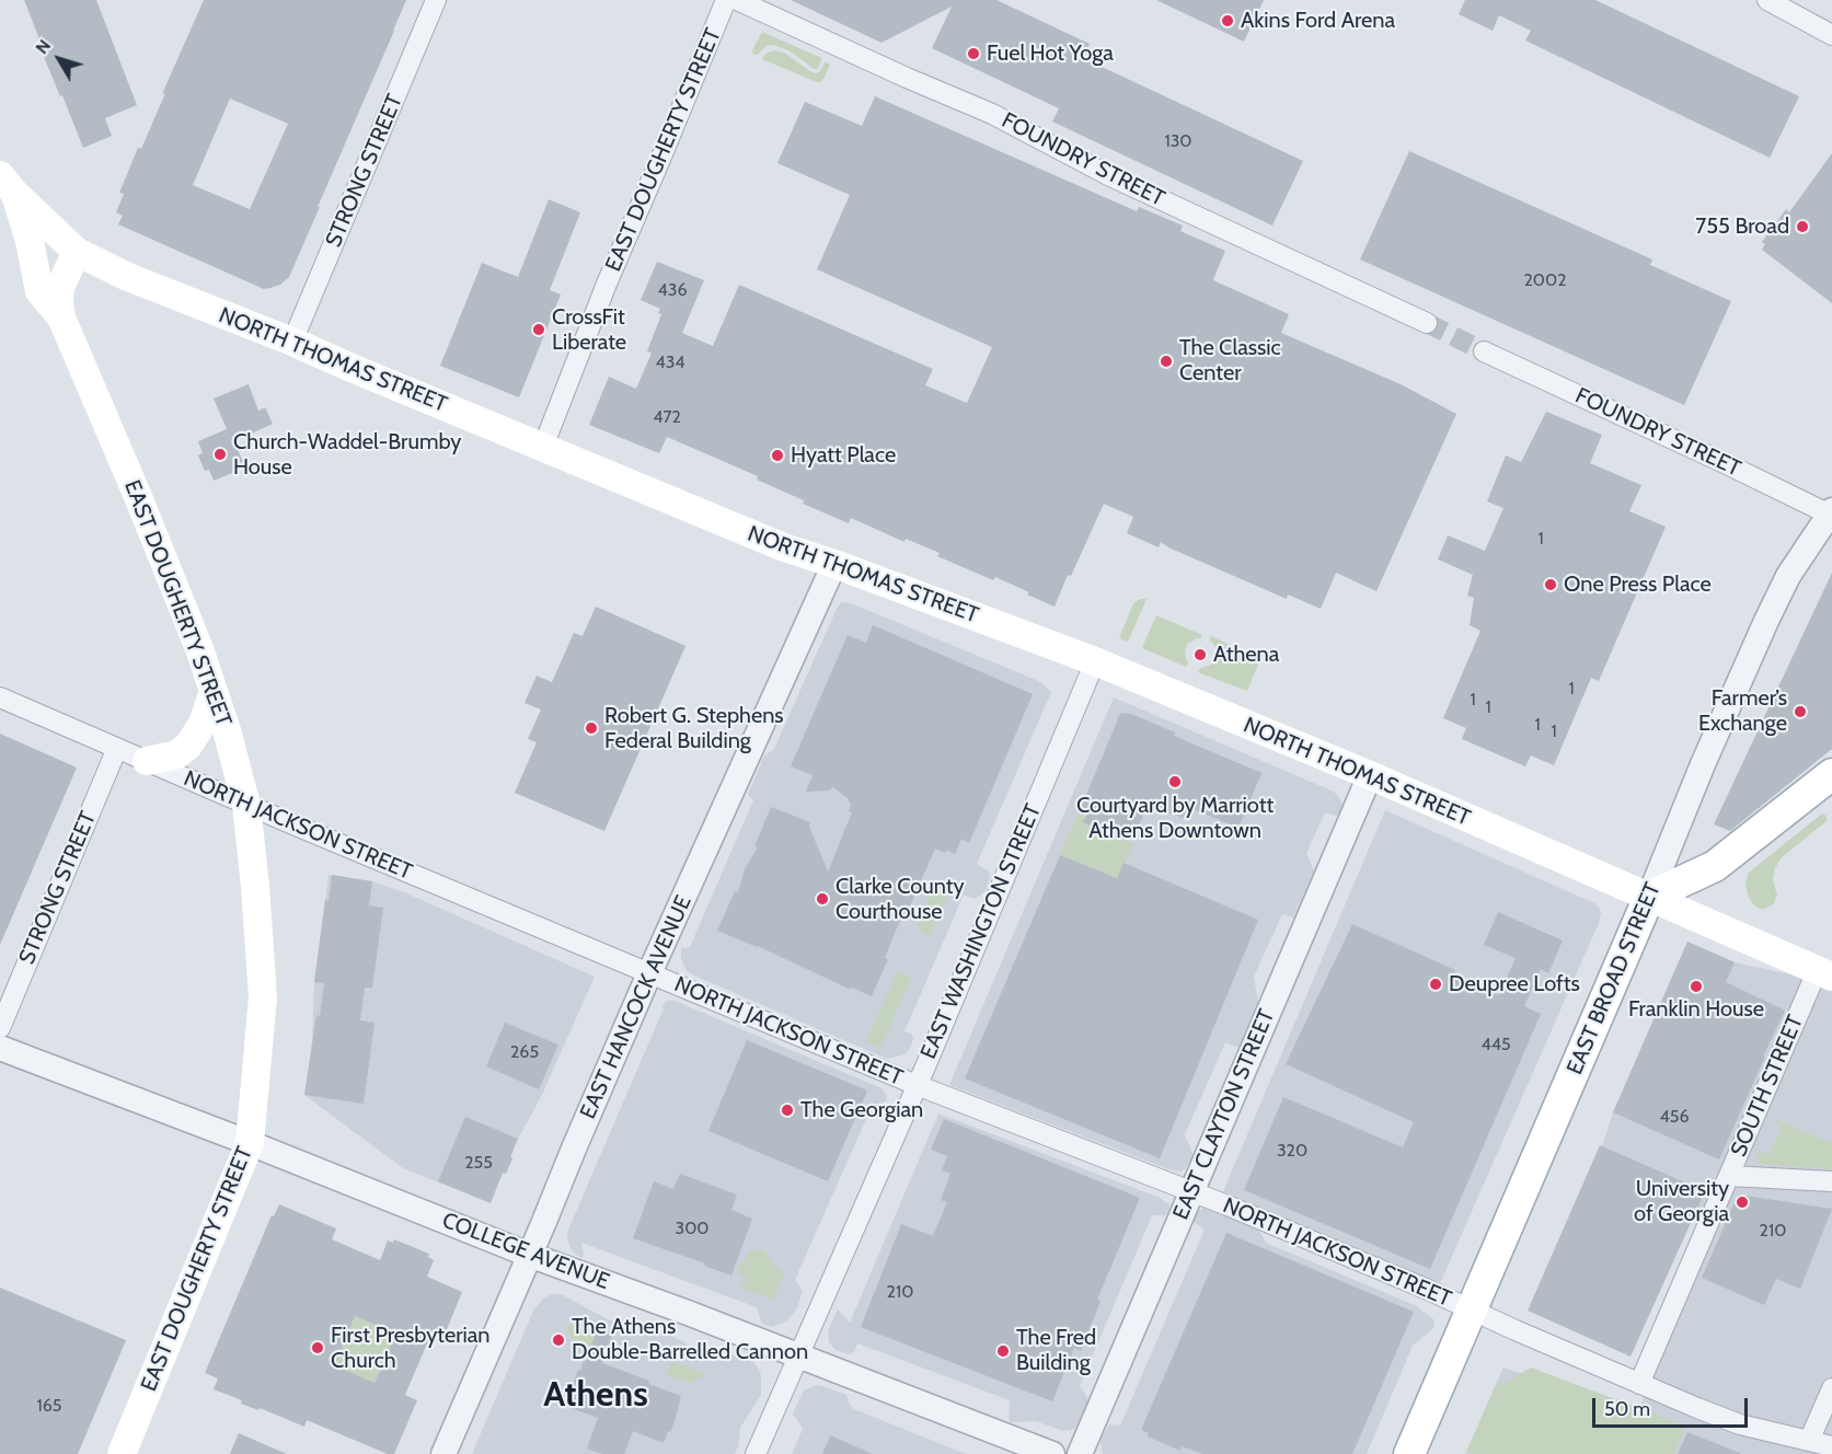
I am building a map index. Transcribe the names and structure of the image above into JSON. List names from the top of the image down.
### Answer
{
  "streets": {
    "main road": ["EAST DOUGHERTY STREET", "NORTH THOMAS STREET", "EAST BROAD STREET"],
    "street": [
      "FOUNDRY STREET",
      "STRONG STREET",
      "NORTH JACKSON STREET",
      "EAST WASHINGTON STREET",
      "EAST HANCOCK AVENUE",
      "SOUTH STREET",
      "EAST CLAYTON STREET",
      "COLLEGE AVENUE"
    ]
  },
  "crossings": [
    ["EAST DOUGHERTY STREET", "NORTH THOMAS STREET"],
    ["EAST DOUGHERTY STREET", "NORTH JACKSON STREET"],
    ["EAST DOUGHERTY STREET", "COLLEGE AVENUE"],
    ["FOUNDRY STREET", "EAST BROAD STREET"],
    ["STRONG STREET", "NORTH THOMAS STREET"],
    ["STRONG STREET", "NORTH JACKSON STREET"],
    ["NORTH THOMAS STREET", "EAST WASHINGTON STREET"],
    ["NORTH THOMAS STREET", "EAST BROAD STREET"],
    ["NORTH THOMAS STREET", "EAST HANCOCK AVENUE"],
    ["NORTH THOMAS STREET", "SOUTH STREET"],
    ["NORTH THOMAS STREET", "EAST CLAYTON STREET"],
    ["NORTH JACKSON STREET", "EAST WASHINGTON STREET"],
    ["NORTH JACKSON STREET", "EAST BROAD STREET"],
    ["NORTH JACKSON STREET", "EAST HANCOCK AVENUE"],
    ["NORTH JACKSON STREET", "SOUTH STREET"],
    ["NORTH JACKSON STREET", "EAST CLAYTON STREET"],
    ["EAST WASHINGTON STREET", "COLLEGE AVENUE"],
    ["EAST HANCOCK AVENUE", "COLLEGE AVENUE"]
  ],
  "districts": ["Athens"],
  "places": [
    "Akins Ford Arena",
    "Fuel Hot Yoga",
    "755 Broad",
    "CrossFit Liberate",
    "The Classic Center",
    "Church-Waddel-Brumby House",
    "Hyatt Place",
    "One Press Place",
    "Athena",
    "Farmer’s Exchange",
    "Robert G. Stephens Federal Building",
    "Courtyard by Marriott Athens Downtown",
    "Clarke County Courthouse",
    "Deupree Lofts",
    "Franklin House",
    "The Georgian",
    "University of Georgia",
    "The Athens Double-Barrelled Cannon",
    "First Presbyterian Church",
    "The Fred Building"
  ],
  "house_numbers": [
    "130",
    "2002",
    "436",
    "434",
    "472",
    "1",
    "1",
    "1",
    "1",
    "1",
    "1",
    "445",
    "265",
    "456",
    "320",
    "255",
    "300",
    "210",
    "210",
    "165"
  ],
  "scale_bar": "50 m",
  "north": "top left"
}
